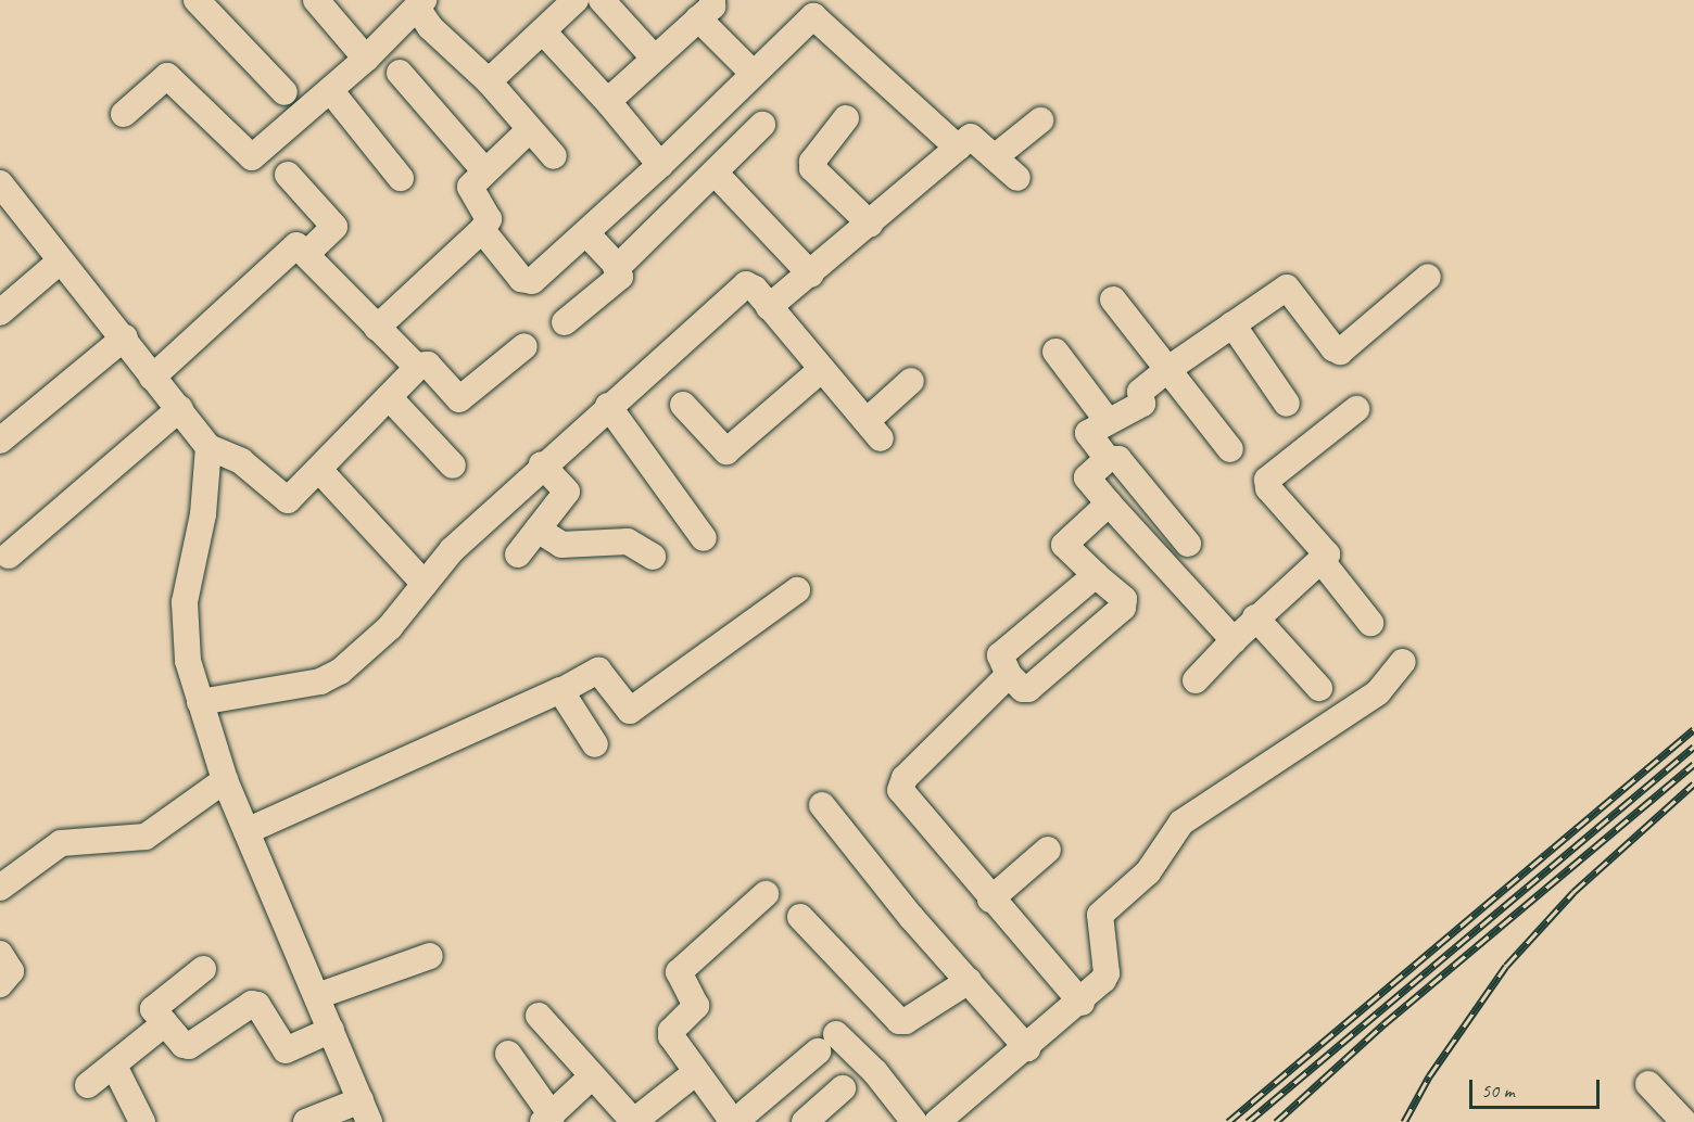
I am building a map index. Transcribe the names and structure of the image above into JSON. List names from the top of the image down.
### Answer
{
  "scale_bar": "50 m"
}
